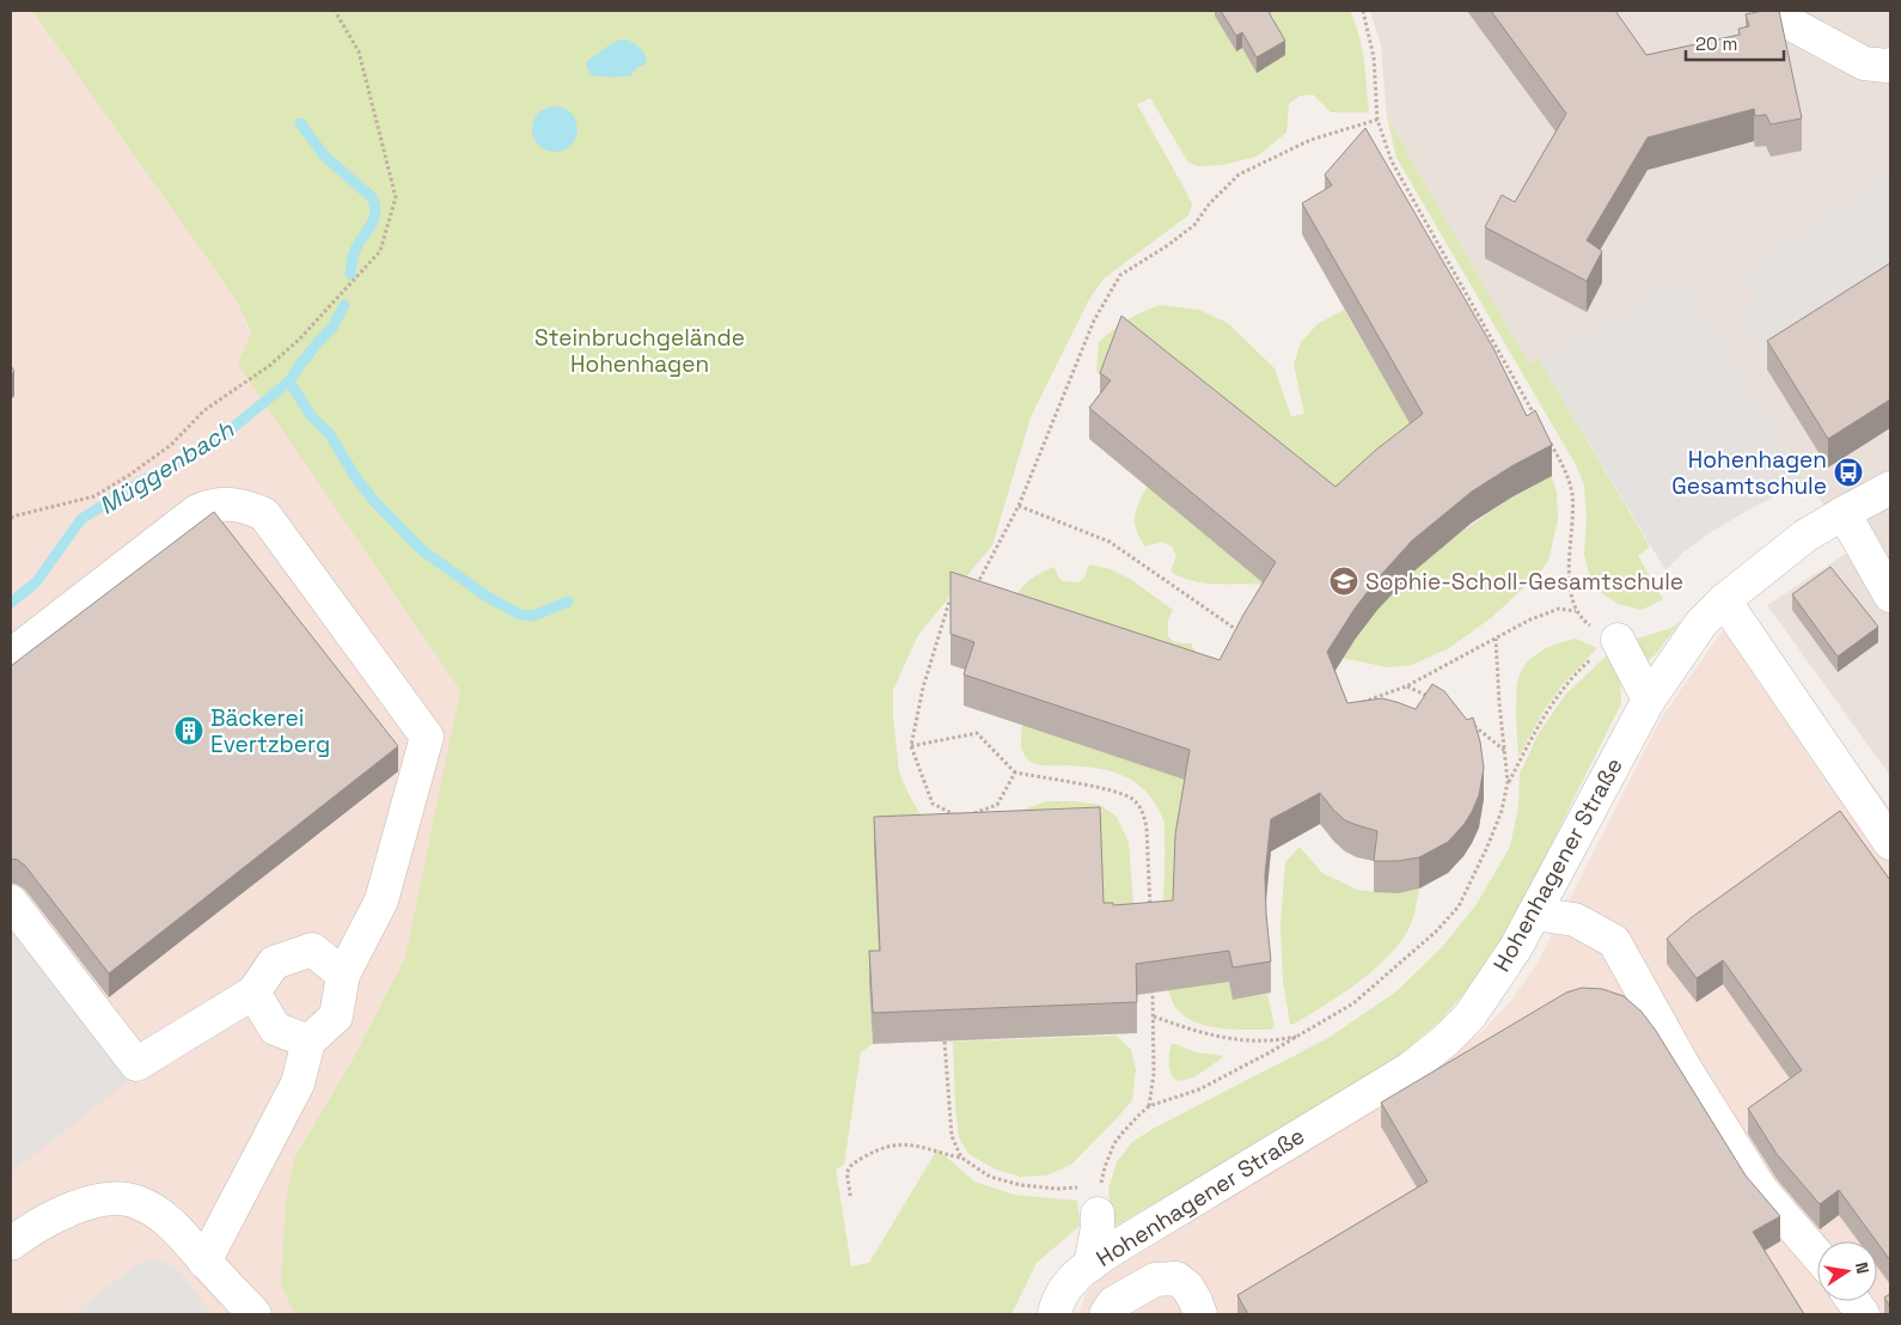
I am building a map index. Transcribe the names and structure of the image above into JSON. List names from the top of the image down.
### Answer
{
  "streets": {
    "street": ["Hohenhagener Straße"]
  },
  "water": ["Müggenbach"],
  "parks": ["Steinbruchgelände Hohenhagen"],
  "places": {
    "bus stop": ["Hohenhagen Gesamtschule"],
    "school or university": ["Sophie-Scholl-Gesamtschule"],
    "building": ["Bäckerei Evertzberg"]
  },
  "scale_bar": "20 m",
  "north": "right"
}
